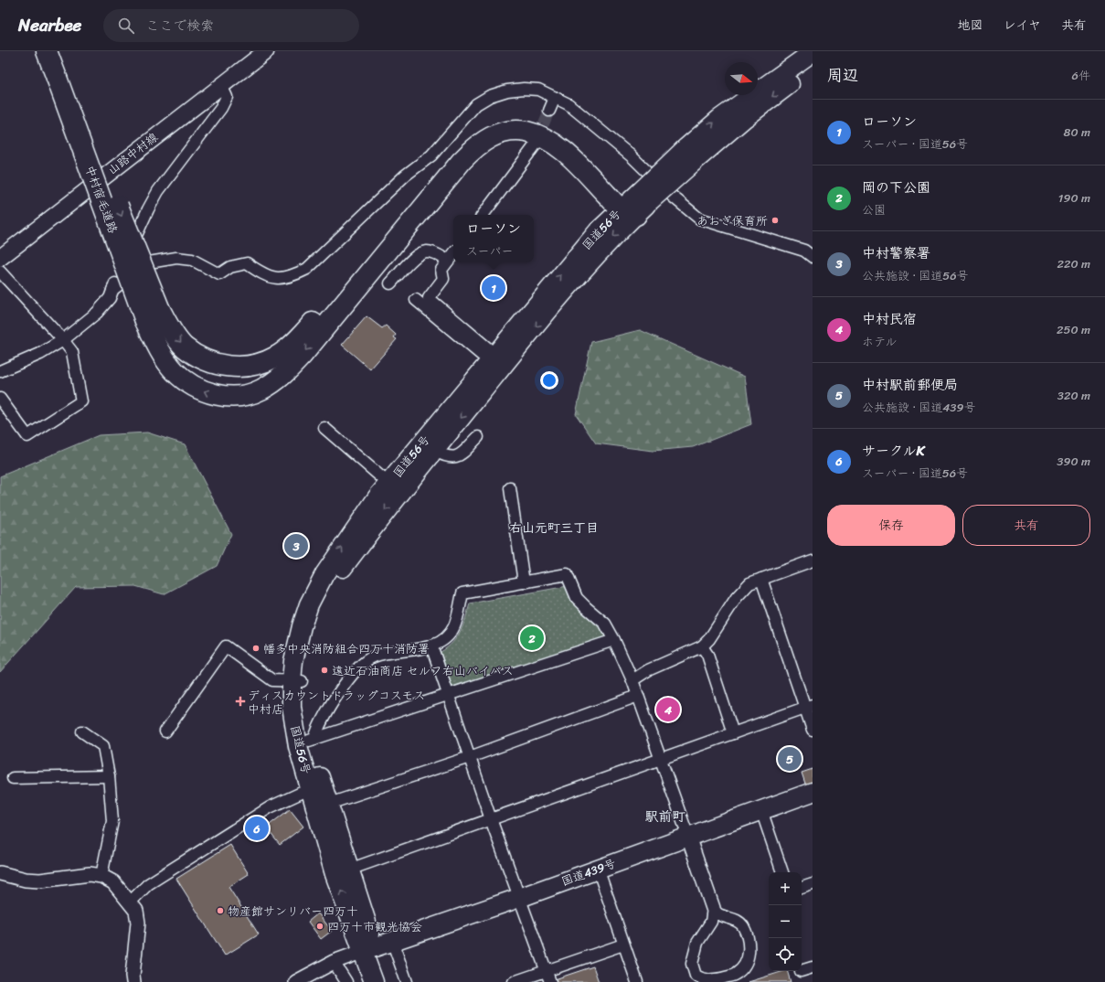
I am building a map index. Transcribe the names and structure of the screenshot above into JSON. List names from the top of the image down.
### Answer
{
  "streets": {
    "highway": ["中村宿毛道路", "国道56号", "国道439号"],
    "main road": ["山路中村線"]
  },
  "crossings": [
    ["国道56号", "国道439号"]
  ],
  "districts": ["右山元町三丁目", "駅前町"],
  "places": {
    "other": [
      "あおぎ保育所",
      "幡多中央消防組合四万十消防署",
      "遠近石油商店 セルフ右山バイパス",
      "物産館サンリバー四万十",
      "四万十市観光協会"
    ],
    "health": ["ディスカウントドラッグコスモス 中村店"]
  },
  "north": "right",
  "page": {
    "header": "Nearbee",
    "search": "ここで検索",
    "nav": ["地図", "レイヤ", "共有"],
    "heading": ["周辺", "6件"],
    "list": [
      {
        "mark": "1",
        "name": "ローソン",
        "note": "スーパー · 国道56号",
        "value": "80 m"
      },
      {
        "mark": "2",
        "name": "岡の下公園",
        "note": "公園",
        "value": "190 m"
      },
      {
        "mark": "3",
        "name": "中村警察署",
        "note": "公共施設 · 国道56号",
        "value": "220 m"
      },
      {
        "mark": "4",
        "name": "中村民宿",
        "note": "ホテル",
        "value": "250 m"
      },
      {
        "mark": "5",
        "name": "中村駅前郵便局",
        "note": "公共施設 · 国道439号",
        "value": "320 m"
      },
      {
        "mark": "6",
        "name": "サークルK",
        "note": "スーパー · 国道56号",
        "value": "390 m"
      }
    ],
    "popup": ["ローソン", "スーパー"],
    "pins": [
      "1",
      "3",
      "2",
      "4",
      "5",
      "6"
    ],
    "buttons": ["保存", "共有"],
    "map_buttons": ["+", "−"]
  }
}
